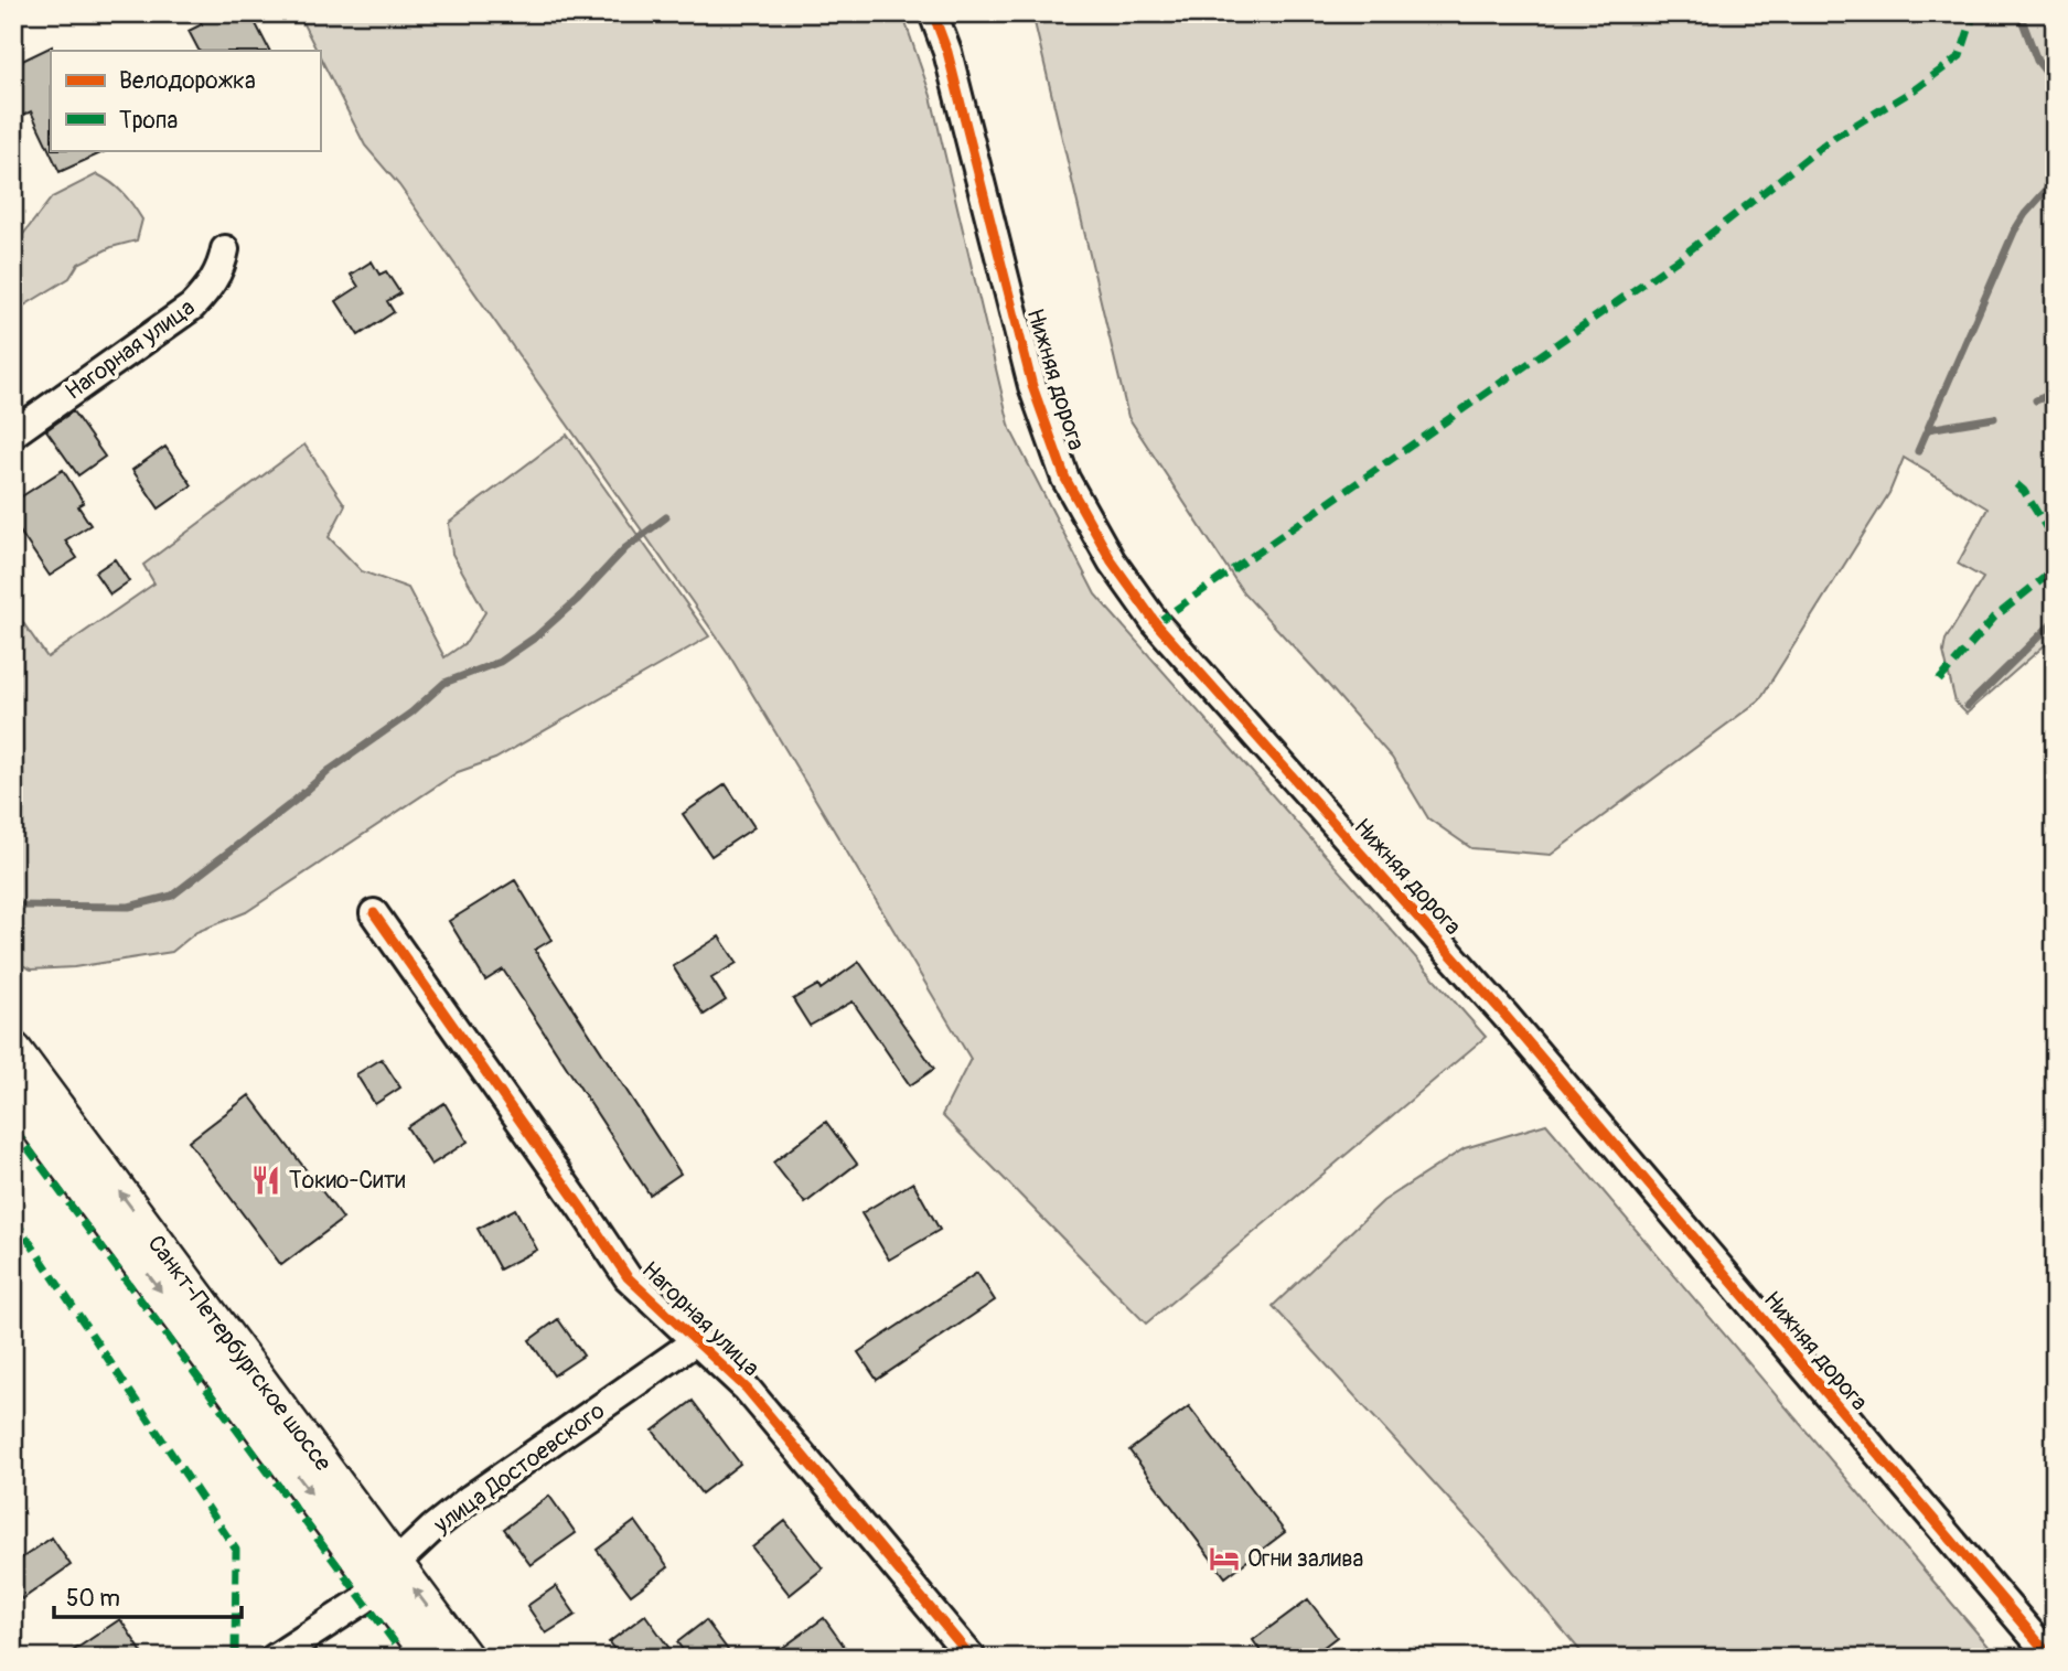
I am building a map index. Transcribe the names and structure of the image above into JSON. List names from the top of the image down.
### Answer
{
  "streets": {
    "main road": ["Санкт-Петербургское шоссе"],
    "street": ["Нагорная улица", "Нижняя дорога", "улица Достоевского"]
  },
  "crossings": [
    ["Нагорная улица", "улица Достоевского"],
    ["Санкт-Петербургское шоссе", "улица Достоевского"]
  ],
  "places": {
    "restaurant": ["Токио-Сити"],
    "hotel": ["Огни залива"]
  },
  "legend": ["Велодорожка", "Тропа"],
  "scale_bar": "50 m"
}
